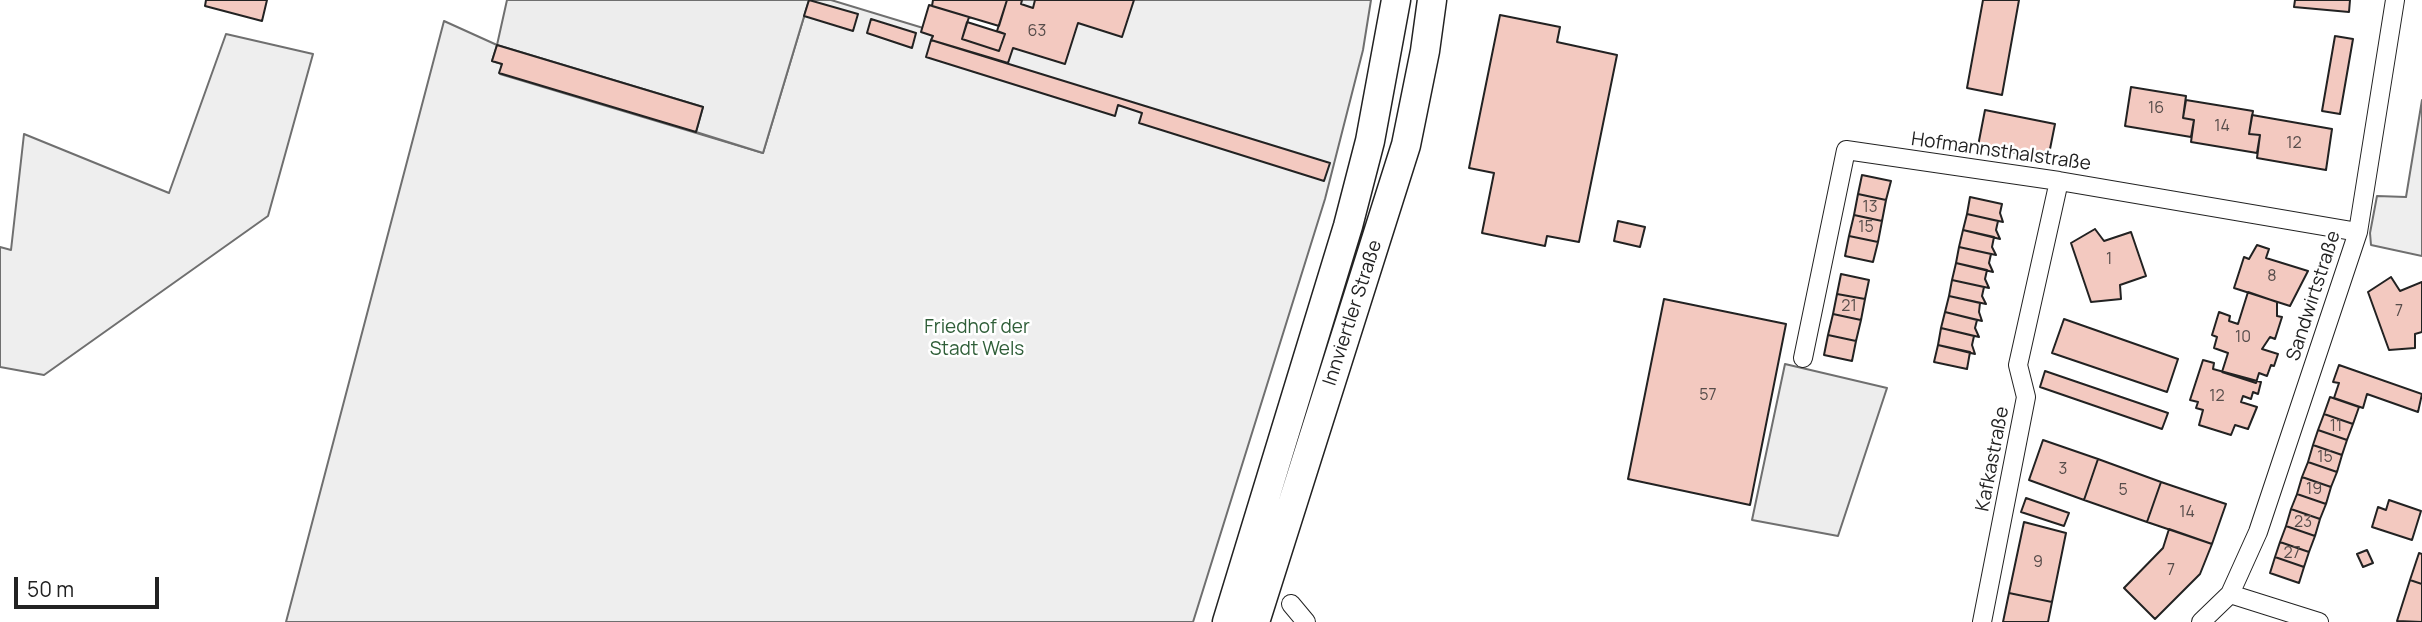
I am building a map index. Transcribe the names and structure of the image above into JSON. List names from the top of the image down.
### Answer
{
  "streets": {
    "main road": ["Innviertler Straße"],
    "street": ["Hofmannsthalstraße", "Sandwirtstraße", "Kafkastraße"]
  },
  "crossings": [
    ["Hofmannsthalstraße", "Sandwirtstraße"],
    ["Hofmannsthalstraße", "Kafkastraße"]
  ],
  "parks": ["Friedhof der Stadt Wels"],
  "house_numbers": [
    "63",
    "16",
    "14",
    "12",
    "13",
    "15",
    "1",
    "8",
    "21",
    "7",
    "10",
    "57",
    "12",
    "11",
    "15",
    "3",
    "19",
    "5",
    "14",
    "23",
    "27",
    "9",
    "7"
  ],
  "scale_bar": "50 m"
}
